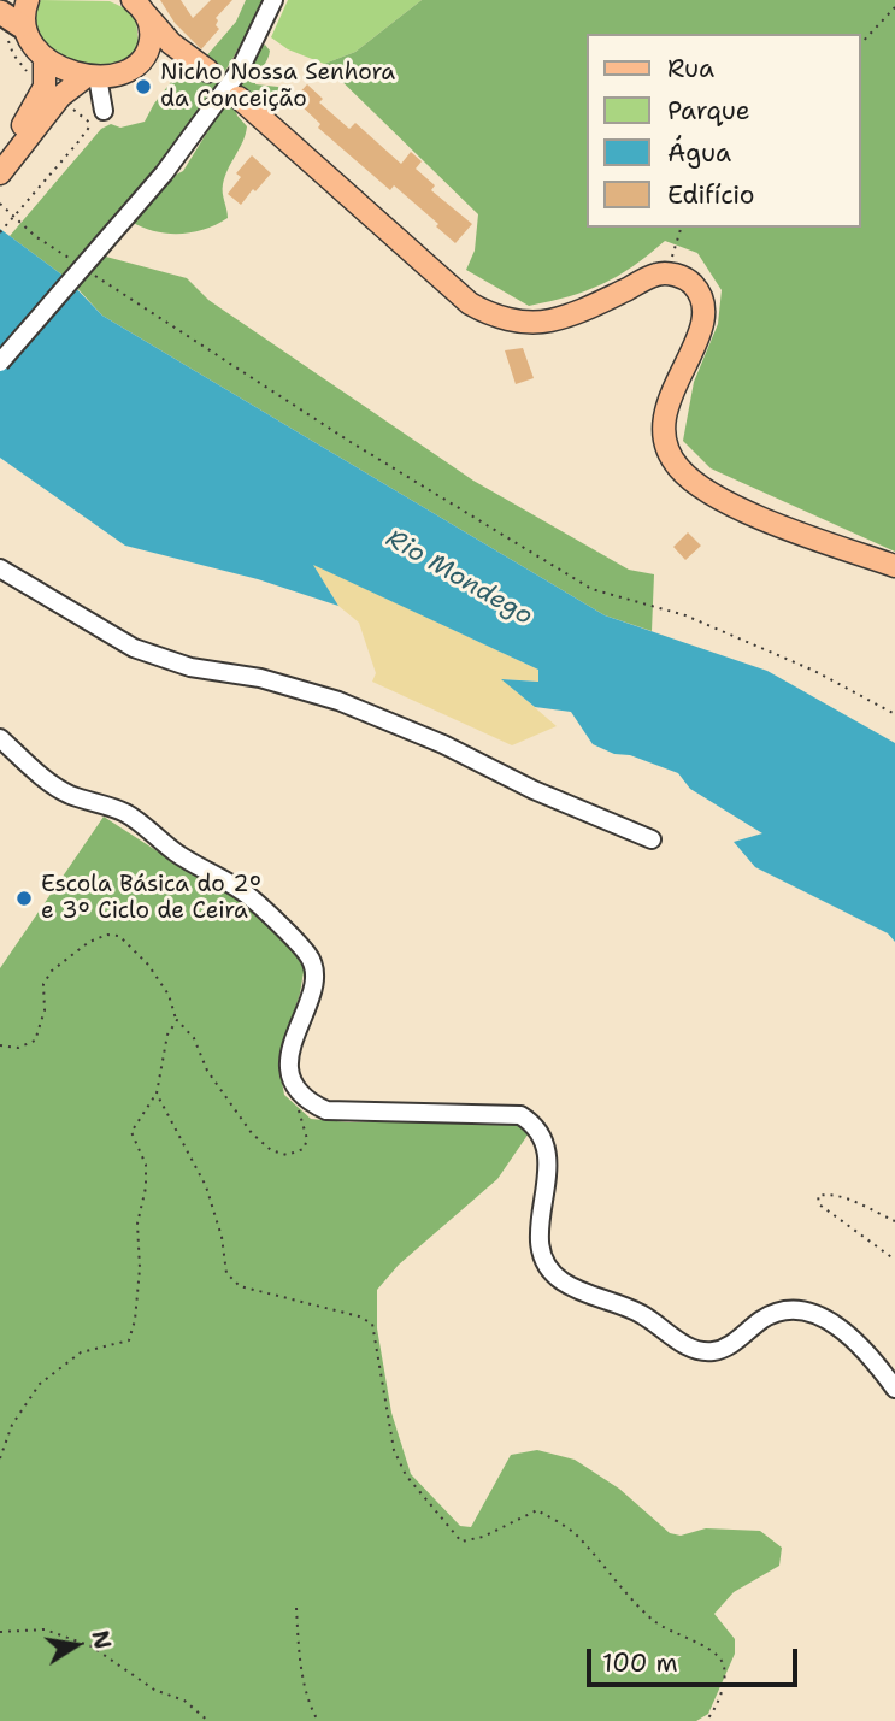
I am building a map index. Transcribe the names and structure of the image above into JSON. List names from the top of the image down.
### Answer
{
  "water": ["Rio Mondego"],
  "places": ["Nicho Nossa Senhora da Conceição", "Escola Básica do 2º e 3º Ciclo de Ceira"],
  "legend": [
    "Rua",
    "Parque",
    "Água",
    "Edifício"
  ],
  "scale_bar": "100 m",
  "north": "right"
}
